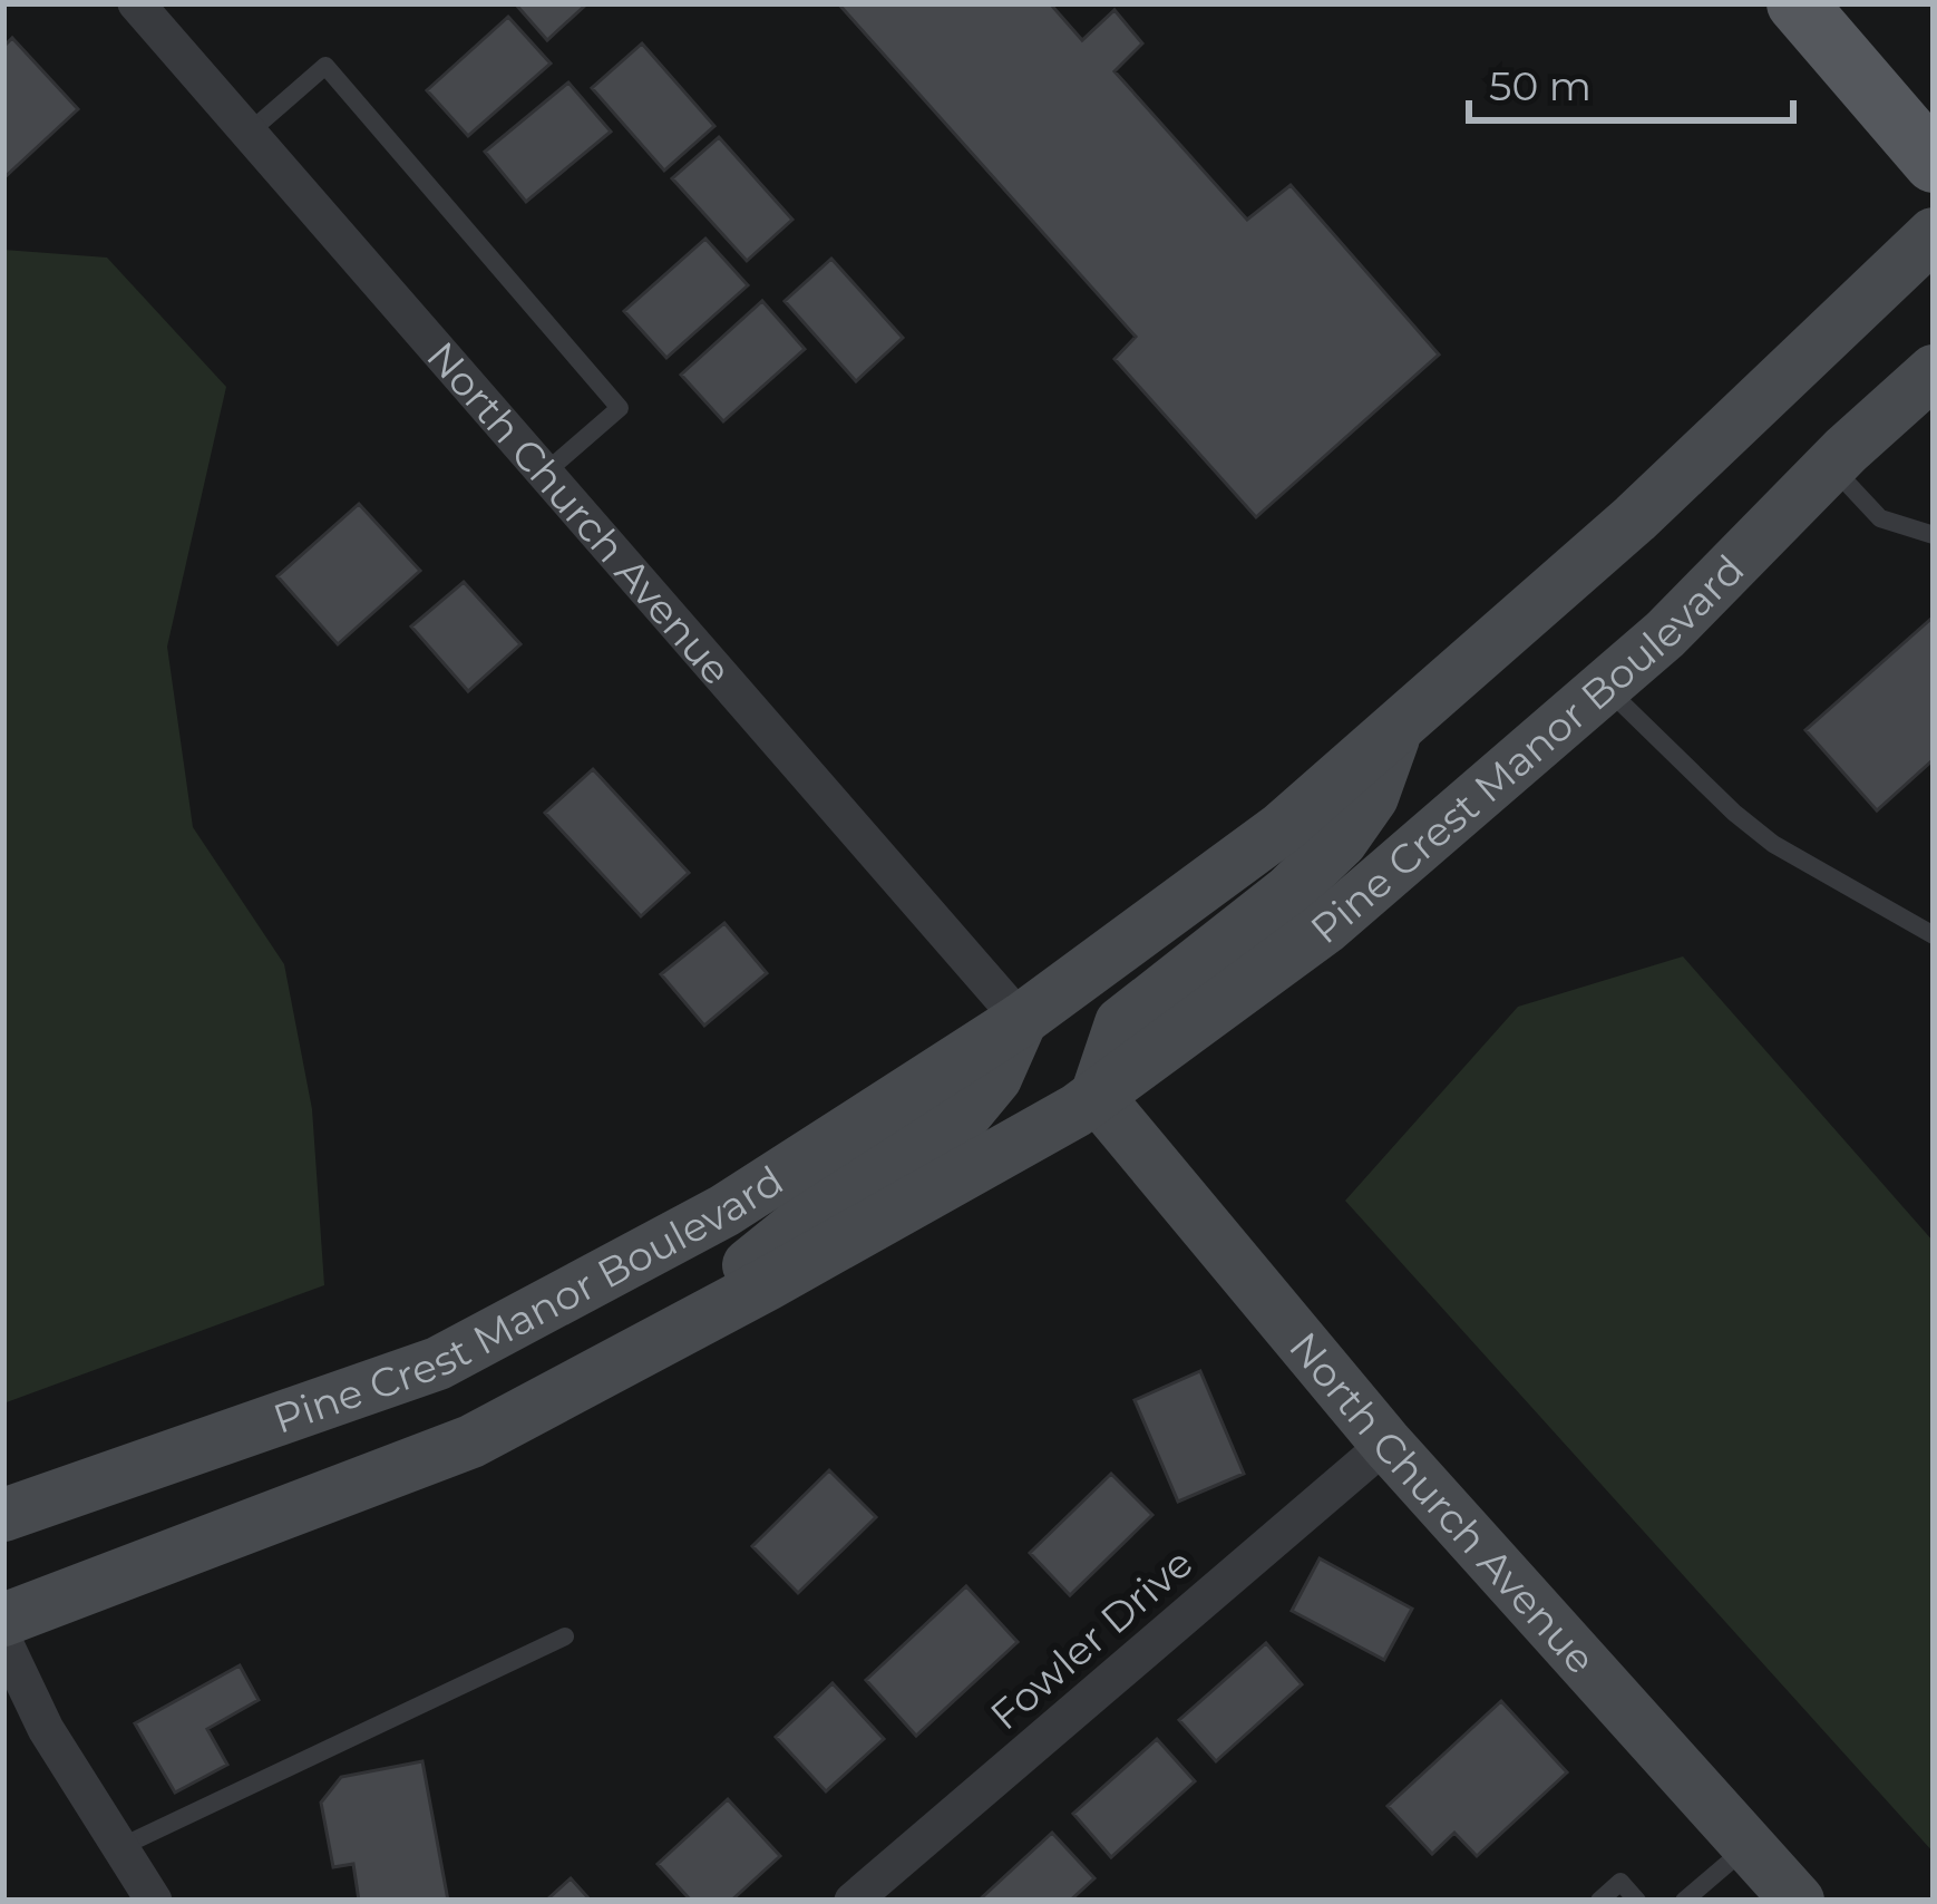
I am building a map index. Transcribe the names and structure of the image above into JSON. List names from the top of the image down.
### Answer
{
  "streets": {
    "main road": ["North Church Avenue", "Pine Crest Manor Boulevard"],
    "street": ["Fowler Drive"]
  },
  "crossings": [
    ["North Church Avenue", "Pine Crest Manor Boulevard"],
    ["North Church Avenue", "Fowler Drive"]
  ],
  "scale_bar": "50 m"
}
